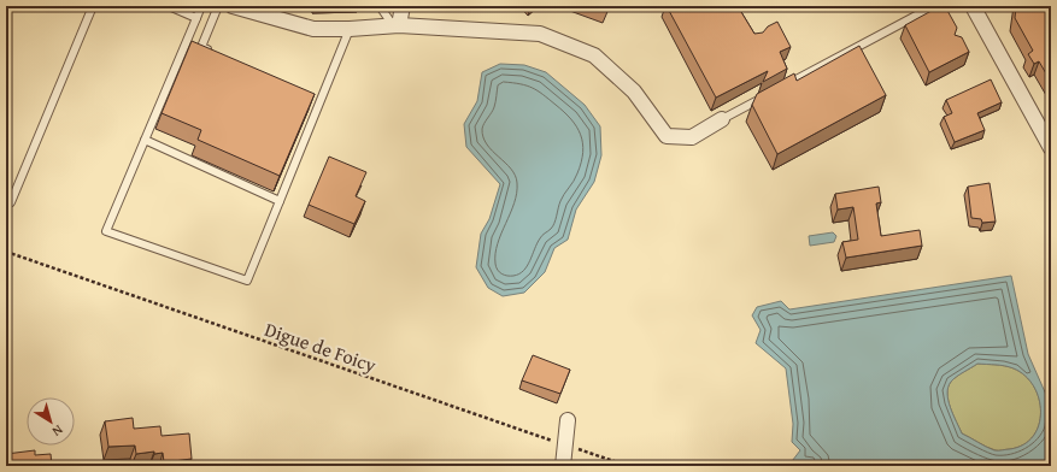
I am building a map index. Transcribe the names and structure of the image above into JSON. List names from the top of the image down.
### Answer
{
  "streets": {
    "path": ["Digue de Foicy"]
  },
  "north": "bottom right"
}
